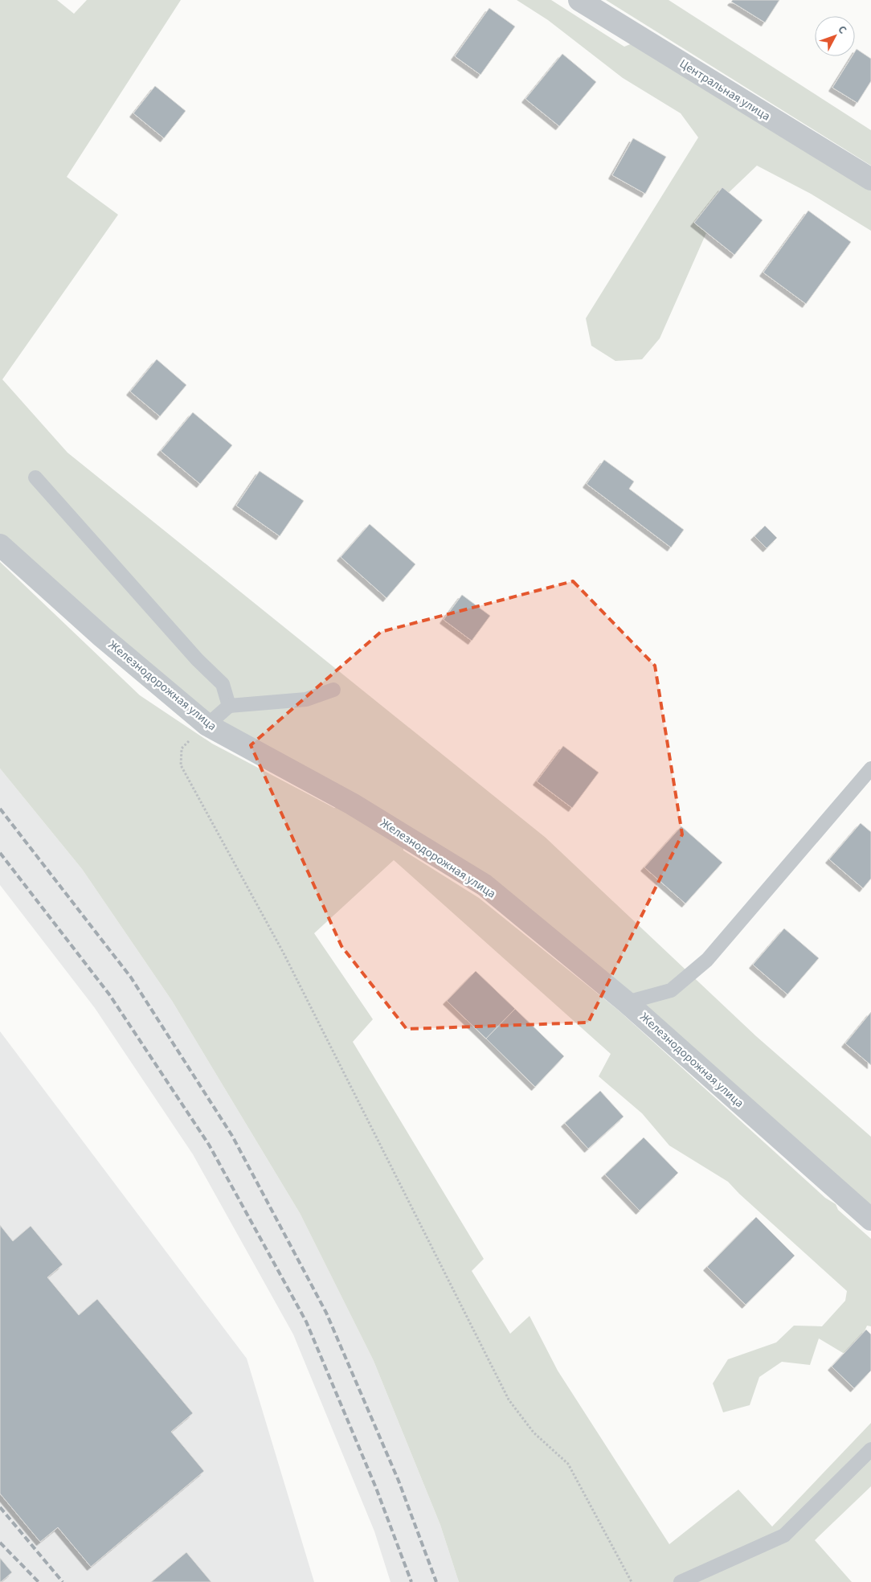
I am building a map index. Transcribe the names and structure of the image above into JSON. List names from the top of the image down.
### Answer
{
  "streets": {
    "street": ["Центральная улица", "Железнодорожная улица"]
  },
  "north": "top right"
}
